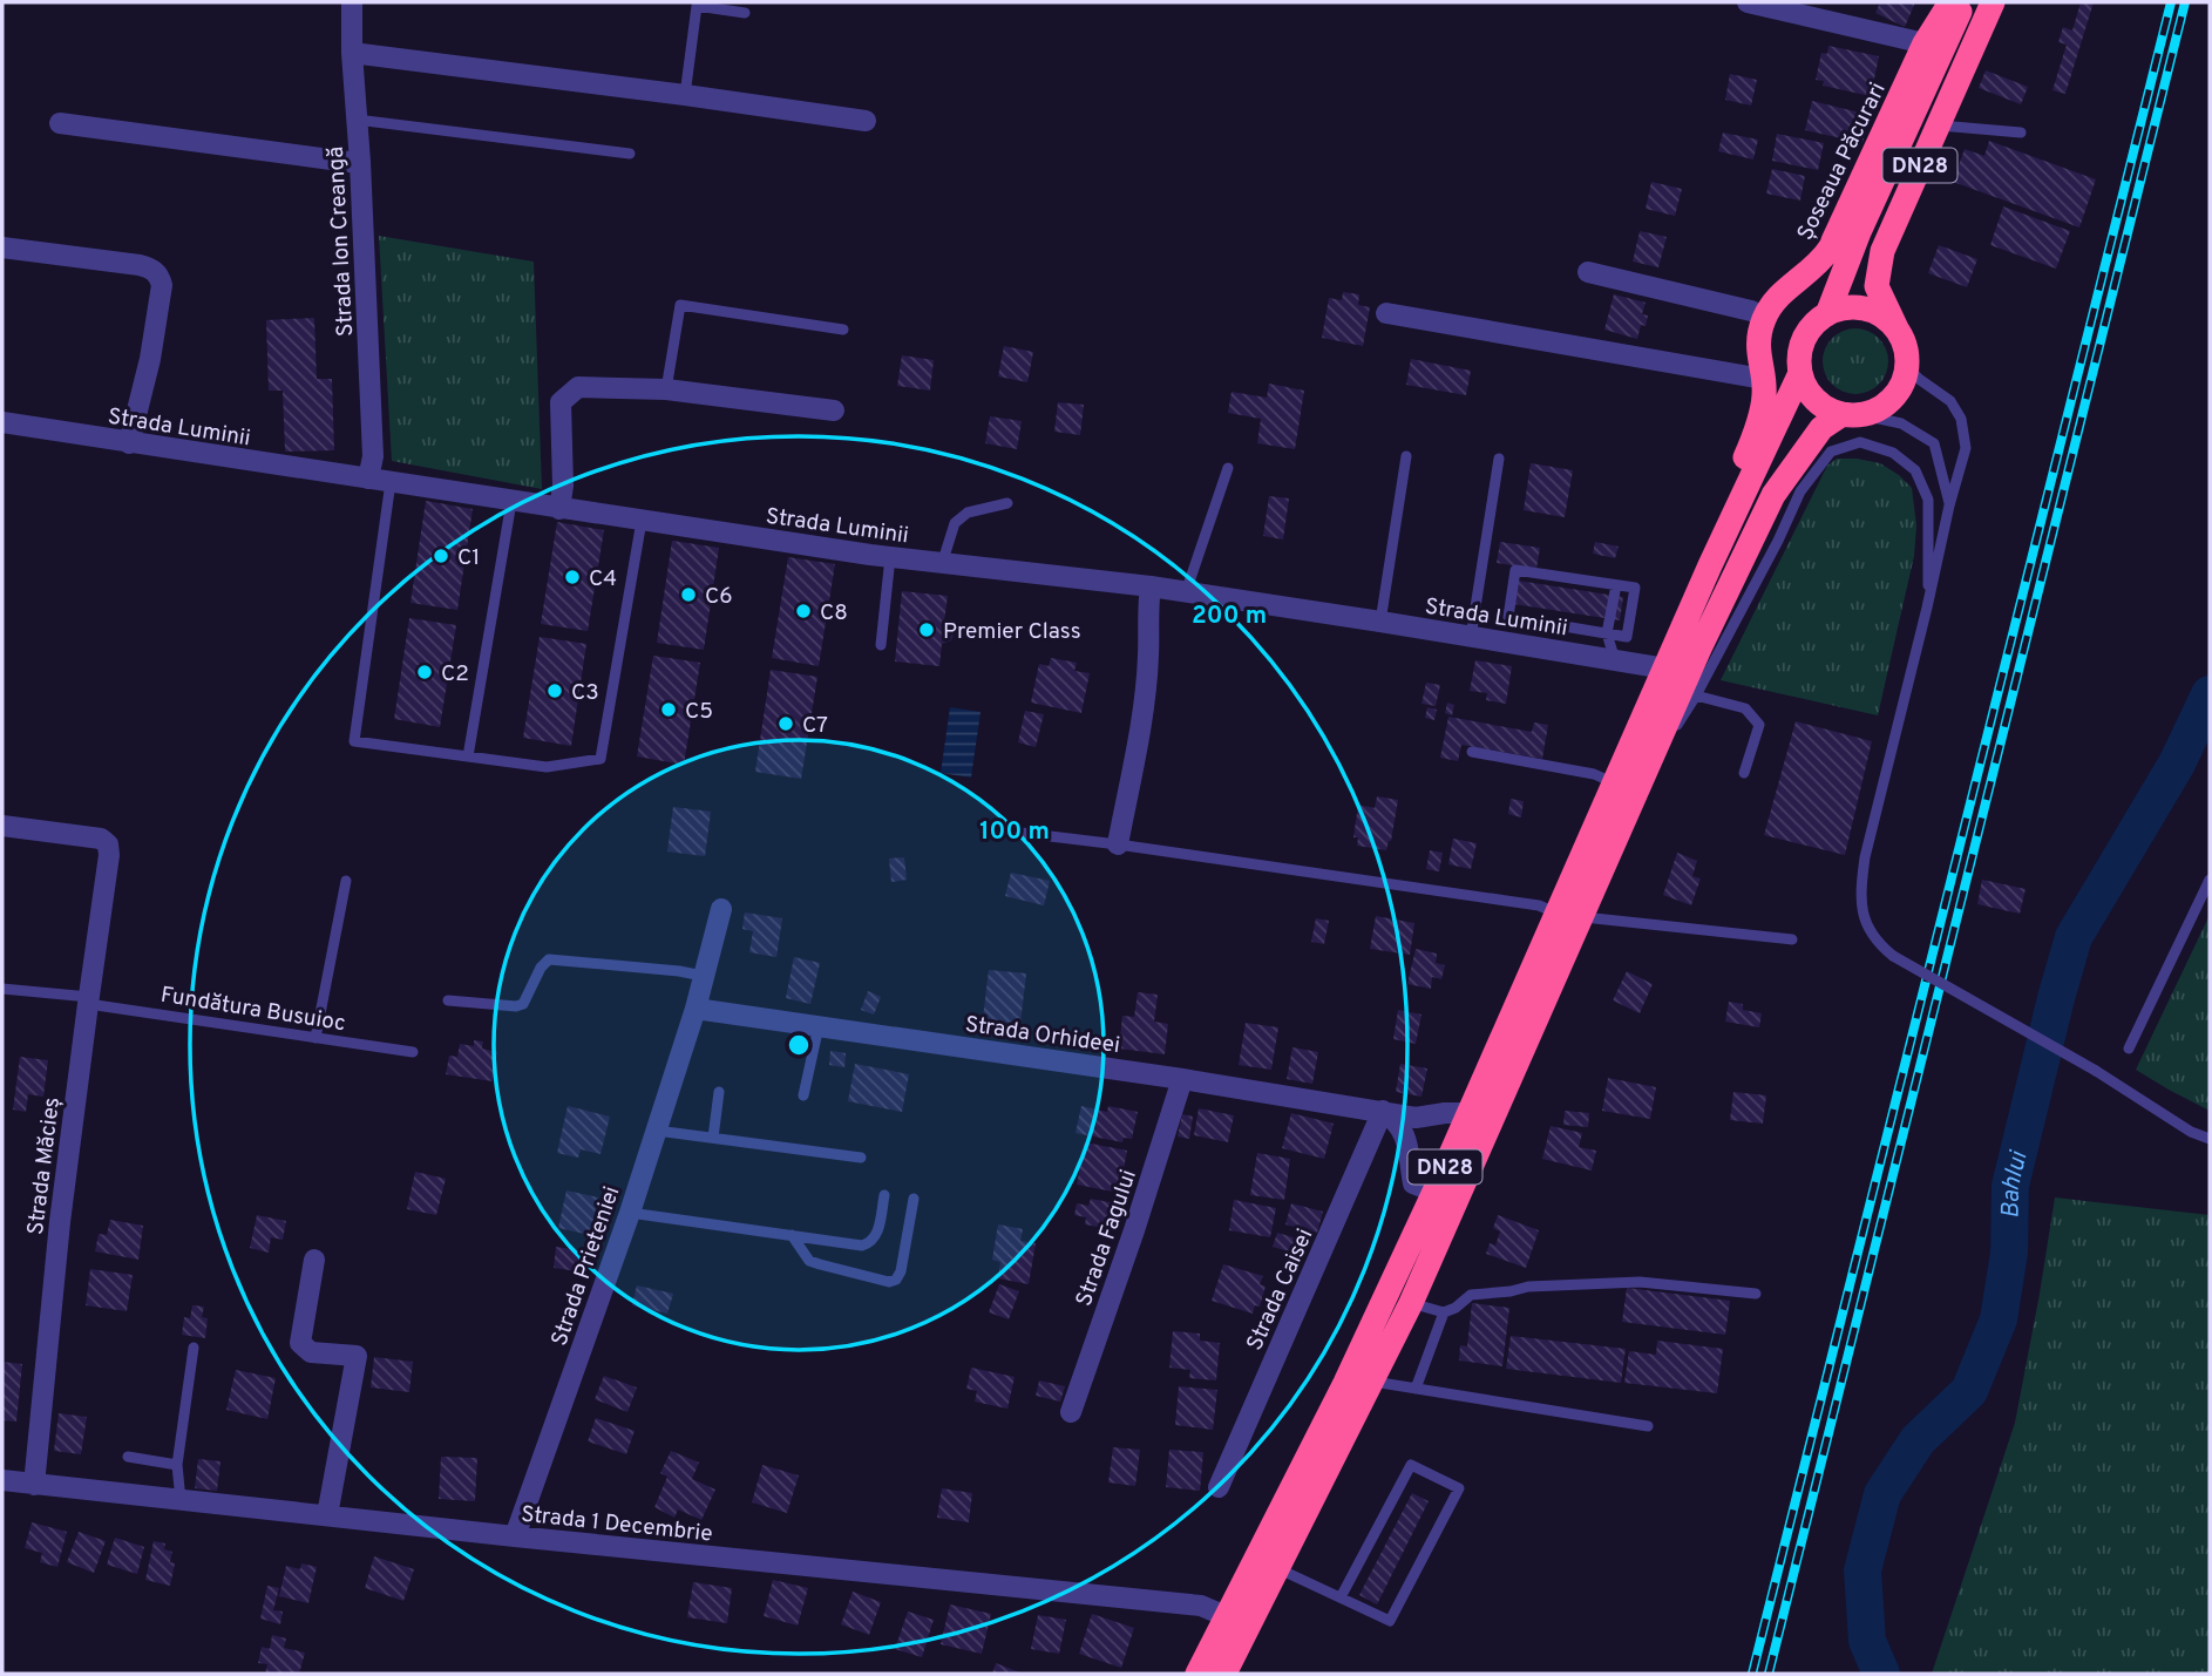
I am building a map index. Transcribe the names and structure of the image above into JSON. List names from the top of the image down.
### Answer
{
  "streets": {
    "highway": ["Șoseaua Păcurari", "DN28"],
    "street": [
      "Strada Ion Creangă",
      "Strada Luminii",
      "Strada Orhideei",
      "Strada Măcieș",
      "Strada Fagului",
      "Strada Prieteniei",
      "Strada Caisei",
      "Strada 1 Decembrie"
    ],
    "lane": ["Fundătura Busuioc"]
  },
  "crossings": [
    ["DN28", "Strada Luminii"],
    ["DN28", "Strada Orhideei"],
    ["DN28", "Strada 1 Decembrie"],
    ["Strada Ion Creangă", "Strada Luminii"],
    ["Fundătura Busuioc", "Strada Măcieș"],
    ["Strada Orhideei", "Strada Fagului"],
    ["Strada Orhideei", "Strada Prieteniei"],
    ["Strada Orhideei", "Strada Caisei"],
    ["Strada Măcieș", "Strada 1 Decembrie"],
    ["Strada Prieteniei", "Strada 1 Decembrie"]
  ],
  "water": ["Bahlui"],
  "places": [
    "C1",
    "C4",
    "C6",
    "C8",
    "Premier Class",
    "C2",
    "C3",
    "C5",
    "C7"
  ],
  "rings": ["200 m", "100 m"]
}
